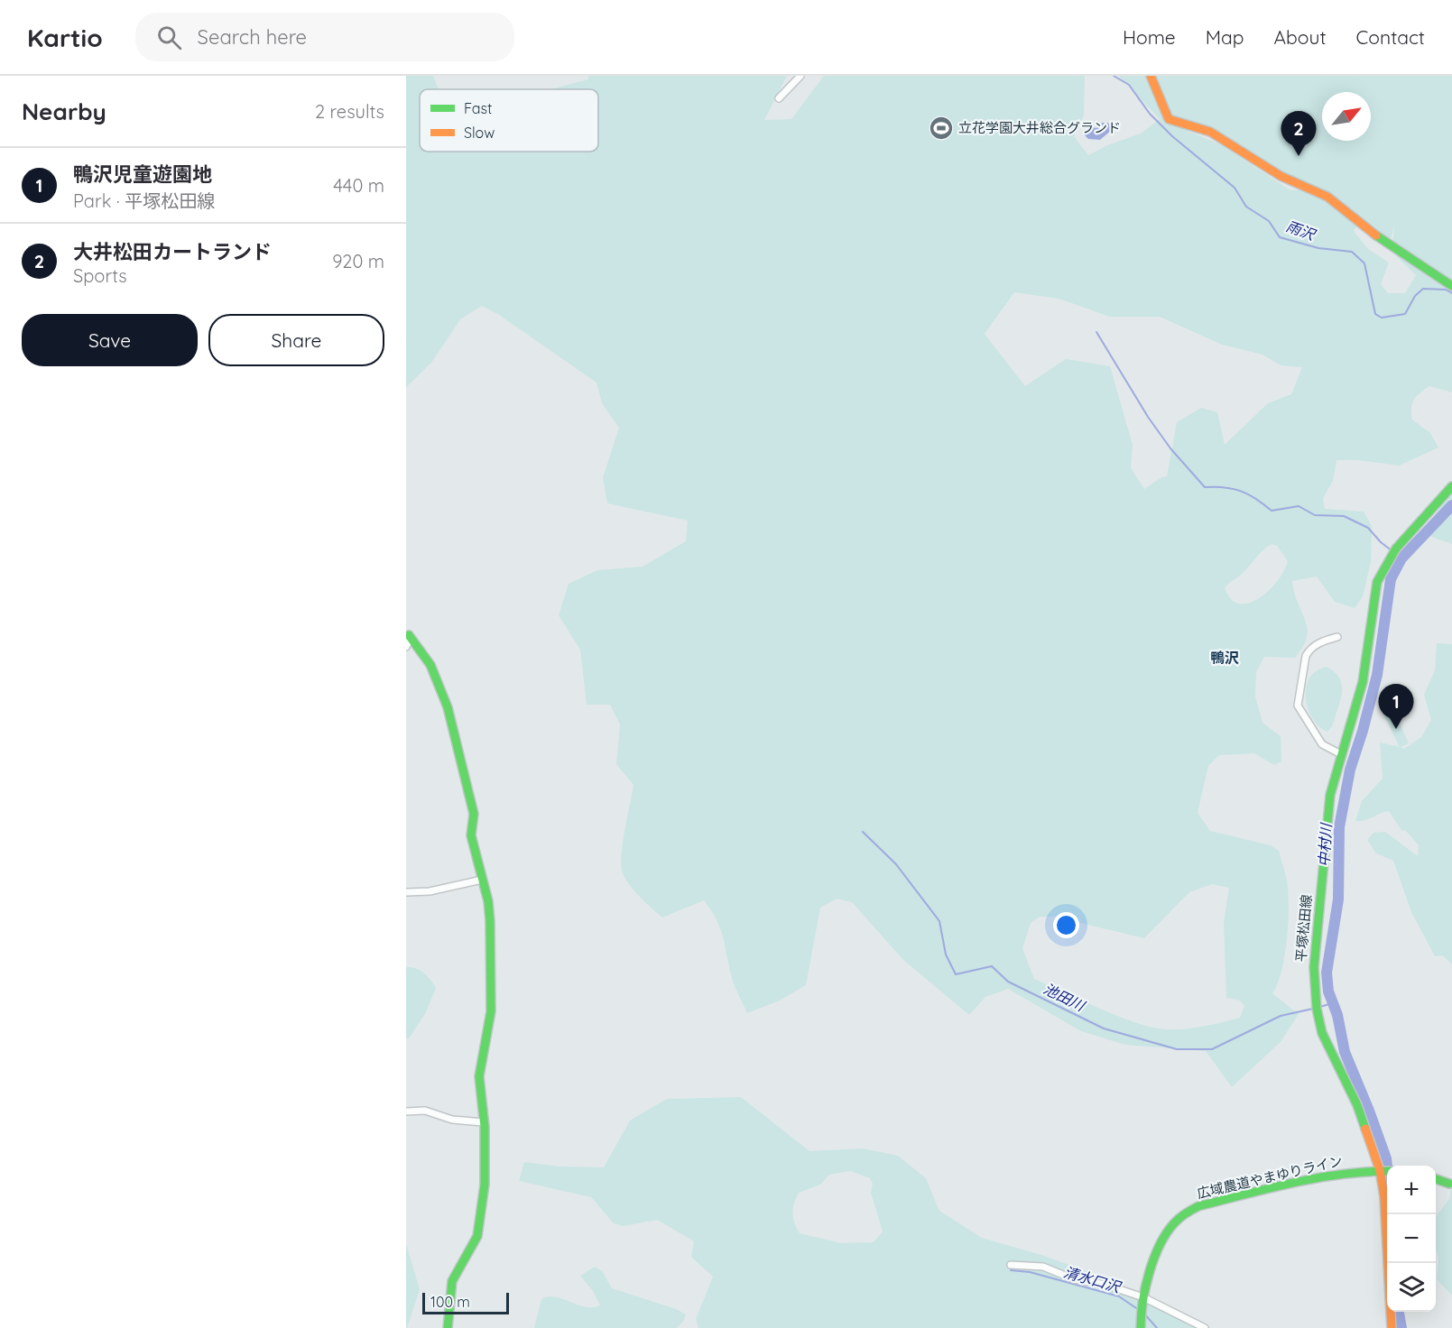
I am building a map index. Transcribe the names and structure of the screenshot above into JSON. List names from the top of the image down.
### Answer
{
  "streets": {
    "street": ["平塚松田線", "広域農道やまゆりライン"]
  },
  "crossings": [
    ["平塚松田線", "広域農道やまゆりライン"]
  ],
  "districts": ["鴨沢"],
  "water": [
    "雨沢",
    "中村川",
    "池田川",
    "清水口沢"
  ],
  "places": {
    "sports": ["立花学園大井総合グランド"]
  },
  "legend": ["Fast", "Slow"],
  "scale_bar": "100 m",
  "north": "top right",
  "page": {
    "header": "Kartio",
    "search": "Search here",
    "nav": [
      "Home",
      "Map",
      "About",
      "Contact"
    ],
    "heading": ["Nearby", "2 results"],
    "pins": ["2", "1"],
    "list": [
      {
        "mark": "1",
        "name": "鴨沢児童遊園地",
        "note": "Park · 平塚松田線",
        "value": "440 m"
      },
      {
        "mark": "2",
        "name": "大井松田カートランド",
        "note": "Sports",
        "value": "920 m"
      }
    ],
    "buttons": ["Save", "Share"],
    "map_buttons": ["+", "−"],
    "scale": "100 m"
  }
}
